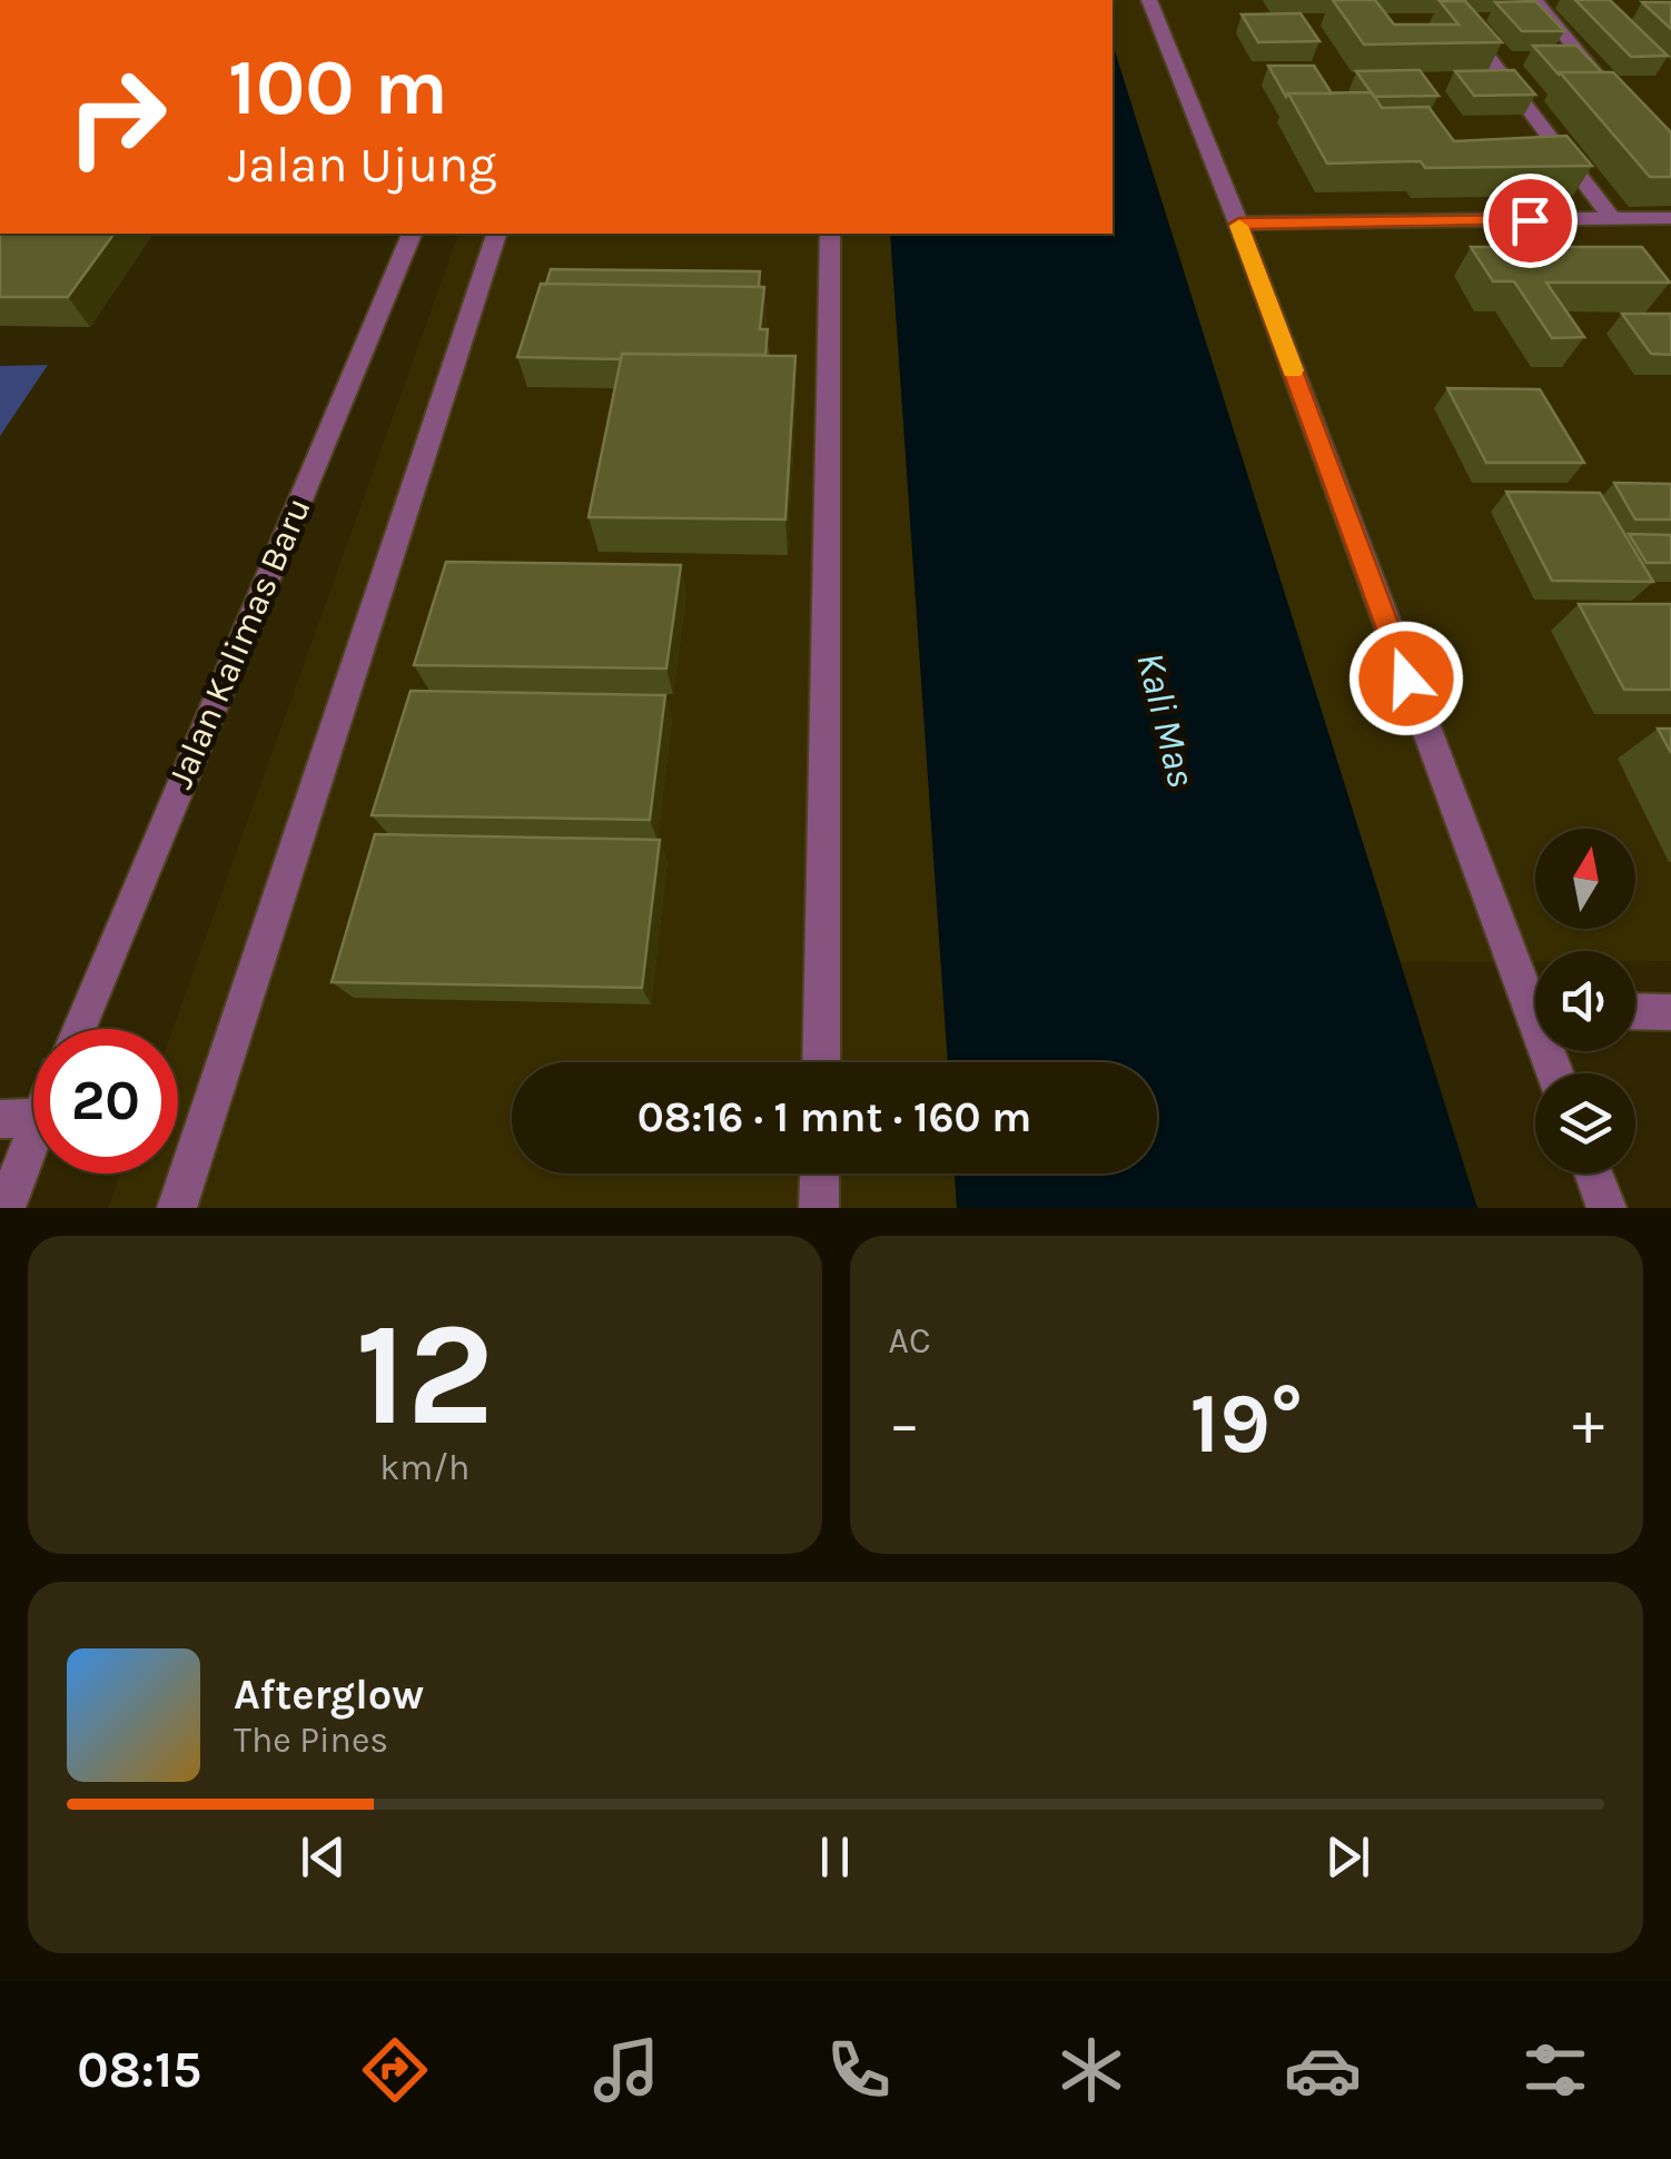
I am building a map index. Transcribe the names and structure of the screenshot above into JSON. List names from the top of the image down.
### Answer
{
  "streets": {
    "street": ["Jalan Kalimas Baru"]
  },
  "water": ["Kali Mas"],
  "north": "top",
  "page": {
    "turn": ["100 m", "Jalan Ujung"],
    "limit": "20",
    "trip": "08:16 · 1 mnt · 160 m",
    "tile": [
      ["12", "km/h"],
      "AC"
    ],
    "heat": ["−", "19°", "+"],
    "song": ["Afterglow", "The Pines"],
    "tabs": "08:15"
  }
}
